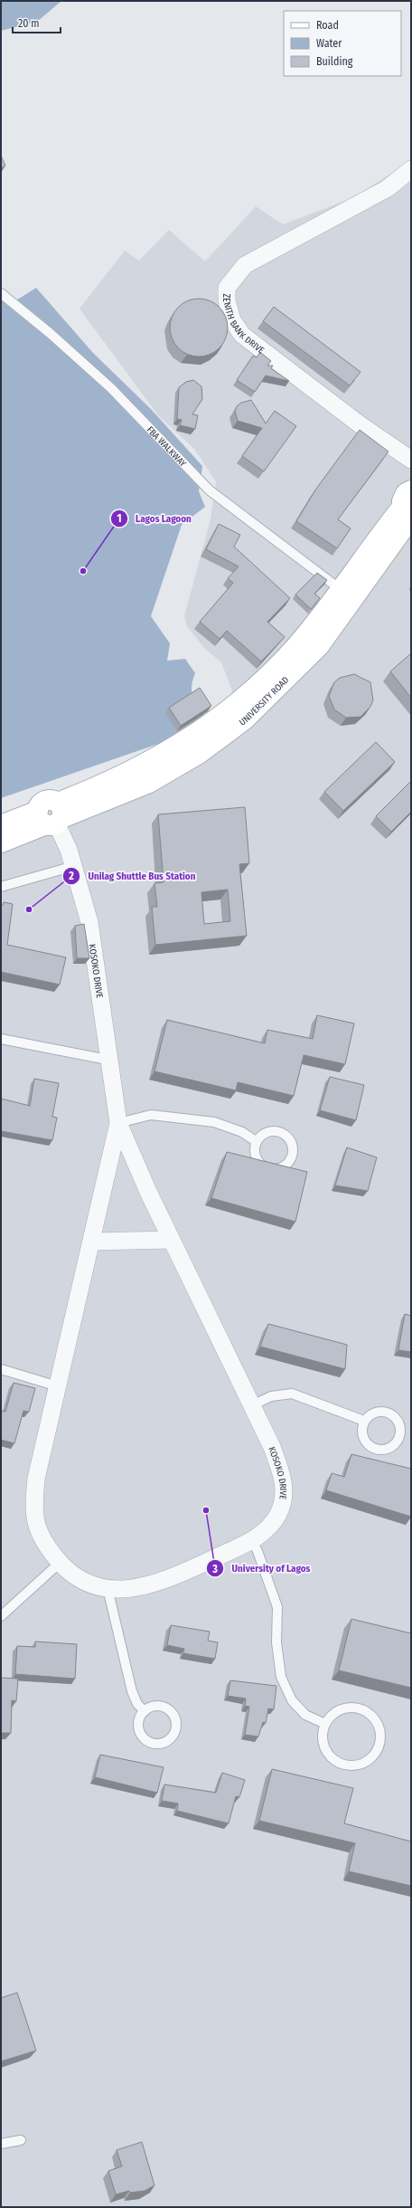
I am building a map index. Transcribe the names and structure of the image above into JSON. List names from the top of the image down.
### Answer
{
  "streets": {
    "main road": ["UNIVERSITY ROAD"],
    "street": ["ZENITH BANK DRIVE", "KOSOKO DRIVE"],
    "lane": ["FBA WALKWAY"]
  },
  "crossings": [
    ["FBA WALKWAY", "UNIVERSITY ROAD"],
    ["UNIVERSITY ROAD", "KOSOKO DRIVE"]
  ],
  "places": ["Lagos Lagoon", "Unilag Shuttle Bus Station", "University of Lagos"],
  "legend": ["Road", "Water", "Building"],
  "scale_bar": "20 m"
}
